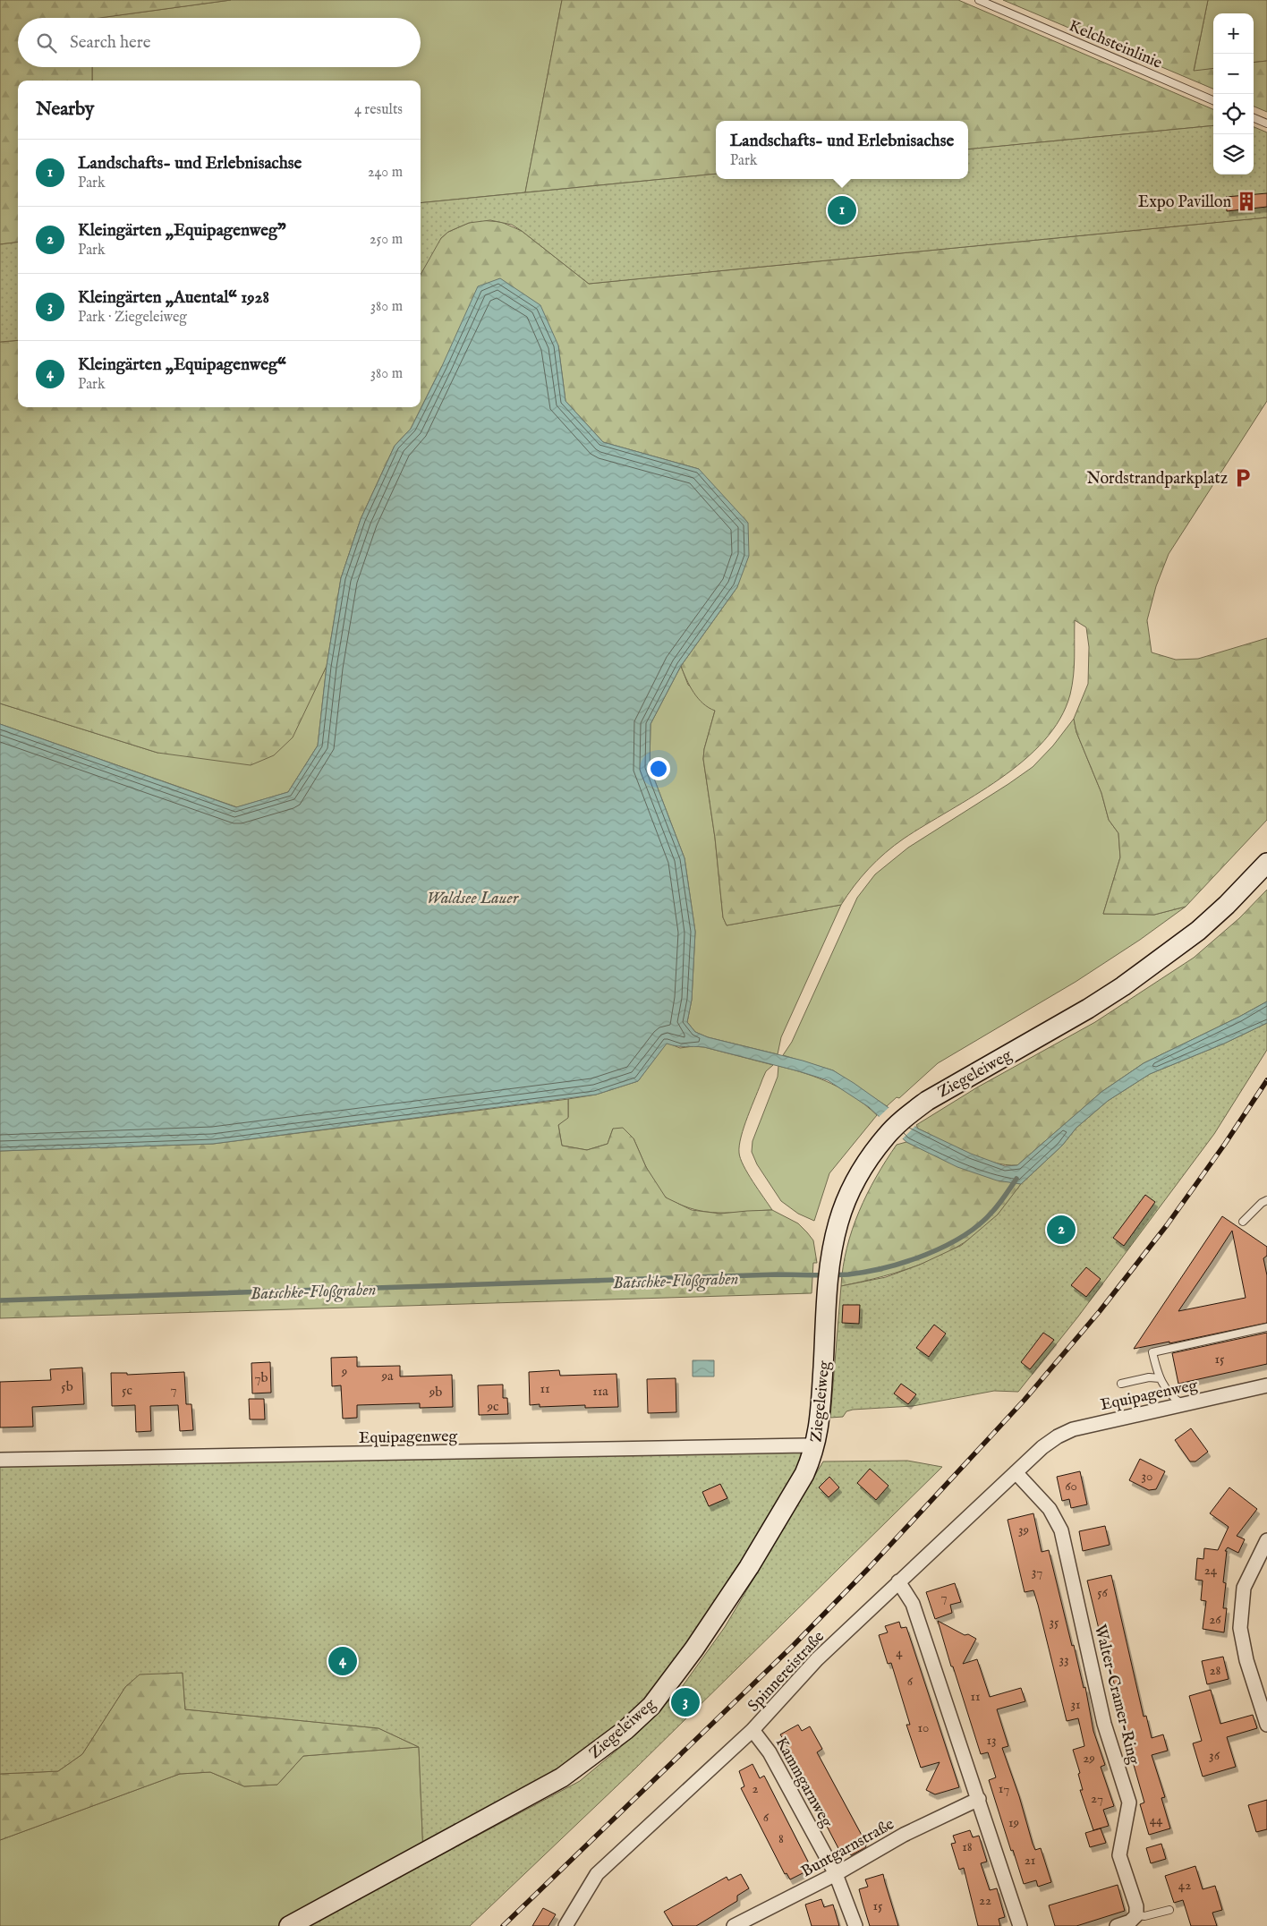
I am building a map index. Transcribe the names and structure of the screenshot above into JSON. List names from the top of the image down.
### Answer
{
  "streets": {
    "main road": ["Ziegeleiweg"],
    "street": [
      "Equipagenweg",
      "Spinnereistraße",
      "Walter-Cramer-Ring",
      "Kammgarnweg",
      "Buntgarnstraße"
    ],
    "lane": ["Kelchsteinlinie"]
  },
  "crossings": [
    ["Ziegeleiweg", "Equipagenweg"],
    ["Equipagenweg", "Spinnereistraße"],
    ["Spinnereistraße", "Walter-Cramer-Ring"],
    ["Spinnereistraße", "Kammgarnweg"],
    ["Kammgarnweg", "Buntgarnstraße"]
  ],
  "water": ["Waldsee Lauer", "Batschke‐Floßgraben"],
  "places": {
    "building": ["Expo Pavillon"],
    "parking": ["Nordstrandparkplatz"]
  },
  "house_numbers": [
    "15",
    "9",
    "9a",
    "7b",
    "5b",
    "11",
    "7",
    "5c",
    "11a",
    "9b",
    "9c",
    "30",
    "60",
    "39",
    "24",
    "37",
    "56",
    "7",
    "26",
    "35",
    "4",
    "33",
    "28",
    "6",
    "11",
    "31",
    "10",
    "13",
    "36",
    "29",
    "2",
    "17",
    "27",
    "6",
    "44",
    "19",
    "8",
    "18",
    "21",
    "42",
    "22",
    "15"
  ],
  "page": {
    "map_buttons": ["+", "−"],
    "search": "Search here",
    "heading": ["Nearby", "4 results"],
    "popup": ["Landschafts- und Erlebnisachse", "Park"],
    "list": [
      {
        "mark": "1",
        "name": "Landschafts- und Erlebnisachse",
        "note": "Park",
        "value": "240 m"
      },
      {
        "mark": "2",
        "name": "Kleingärten „Equipagenweg\"",
        "note": "Park",
        "value": "250 m"
      },
      {
        "mark": "3",
        "name": "Kleingärten „Auental“ 1928",
        "note": "Park · Ziegeleiweg",
        "value": "380 m"
      },
      {
        "mark": "4",
        "name": "Kleingärten „Equipagenweg“",
        "note": "Park",
        "value": "380 m"
      }
    ],
    "pins": [
      "1",
      "2",
      "4",
      "3"
    ]
  }
}
